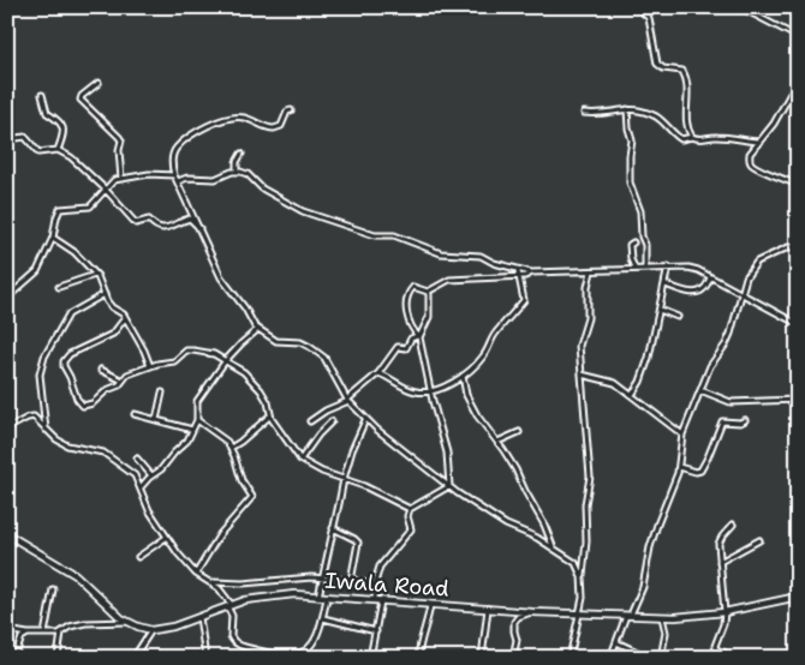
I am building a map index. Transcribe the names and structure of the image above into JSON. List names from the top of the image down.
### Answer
{
  "streets": {
    "street": ["Iwala Road"]
  }
}
